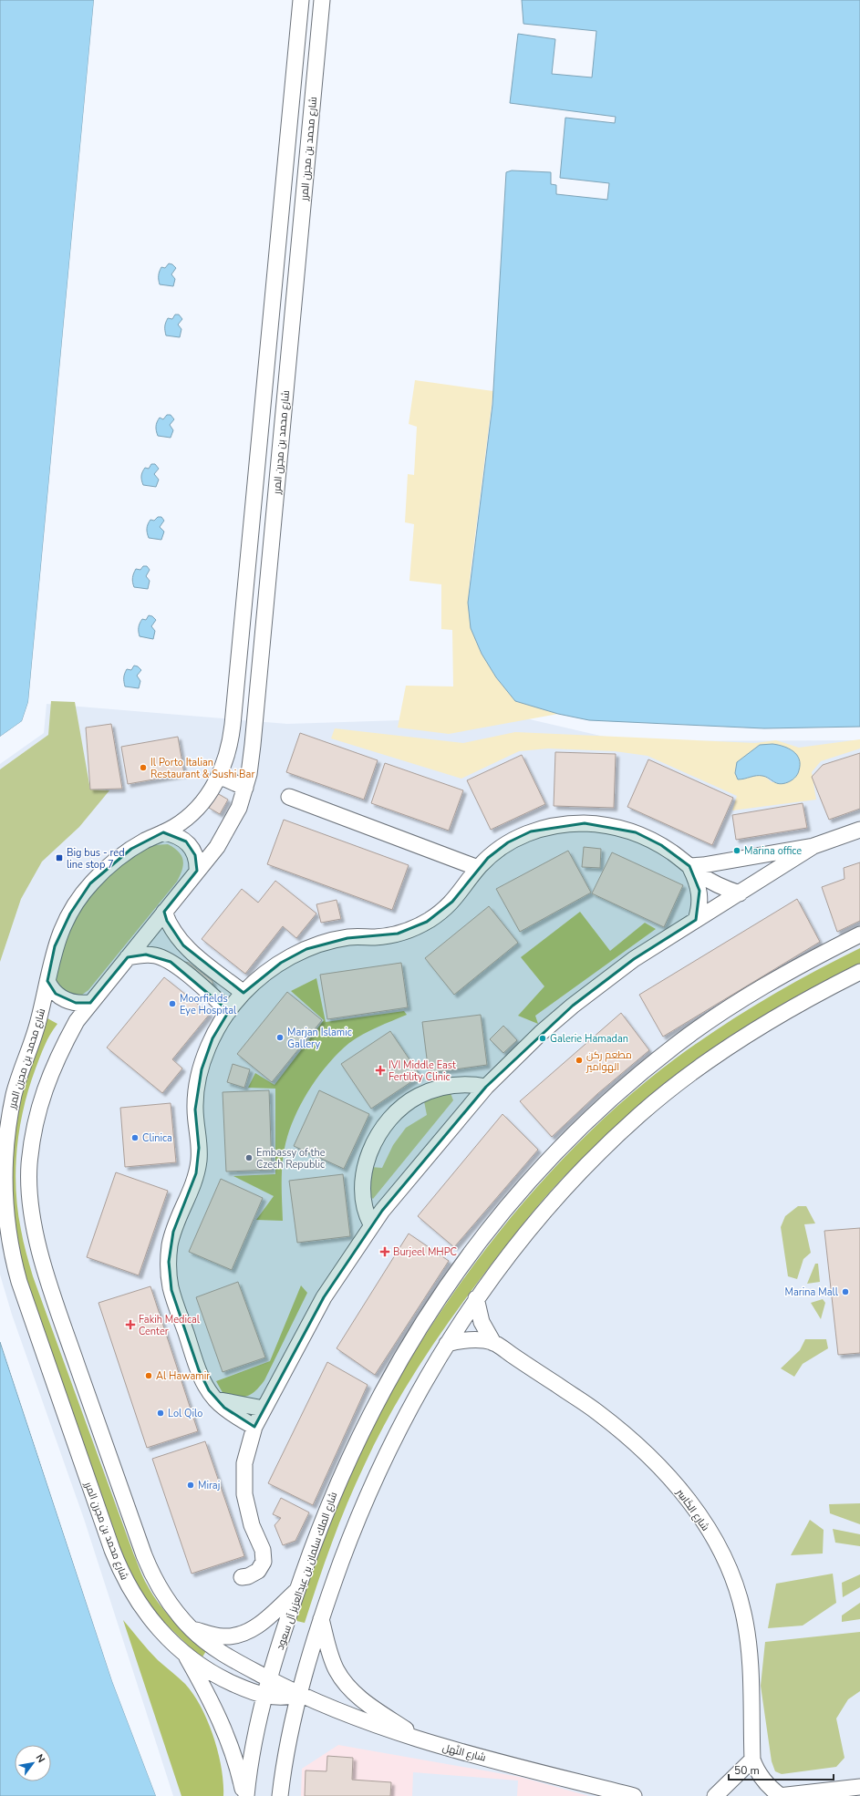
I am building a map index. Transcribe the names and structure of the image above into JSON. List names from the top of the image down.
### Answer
{
  "streets": {
    "street": [
      "شارع محمد بن مجرن المرر",
      "شارع الكَاسِر",
      "شارع الملك سلمان بن عبدالعزيز آل سعود",
      "شارع النَّهل"
    ]
  },
  "crossings": [
    ["شارع محمد بن مجرن المرر", "شارع الملك سلمان بن عبدالعزيز آل سعود"],
    ["شارع محمد بن مجرن المرر", "شارع النَّهل"]
  ],
  "places": {
    "other": [
      "Il Porto Italian Restaurant & Sushi Bar",
      "Marina office",
      "Moorfields Eye Hospital",
      "Marjan Islamic Gallery",
      "Galerie Hamadan",
      "مطعم ركن الهوامير",
      "Clinica",
      "Embassy of the Czech Republic",
      "Marina Mall",
      "Al Hawamir",
      "Lol Qilo",
      "Miraj"
    ],
    "transit": ["Big bus - red line stop 7"],
    "health": ["IVI Middle East Fertility Clinic", "Burjeel MHPC", "Fakih Medical Center"]
  },
  "scale_bar": "50 m",
  "north": "top right"
}
